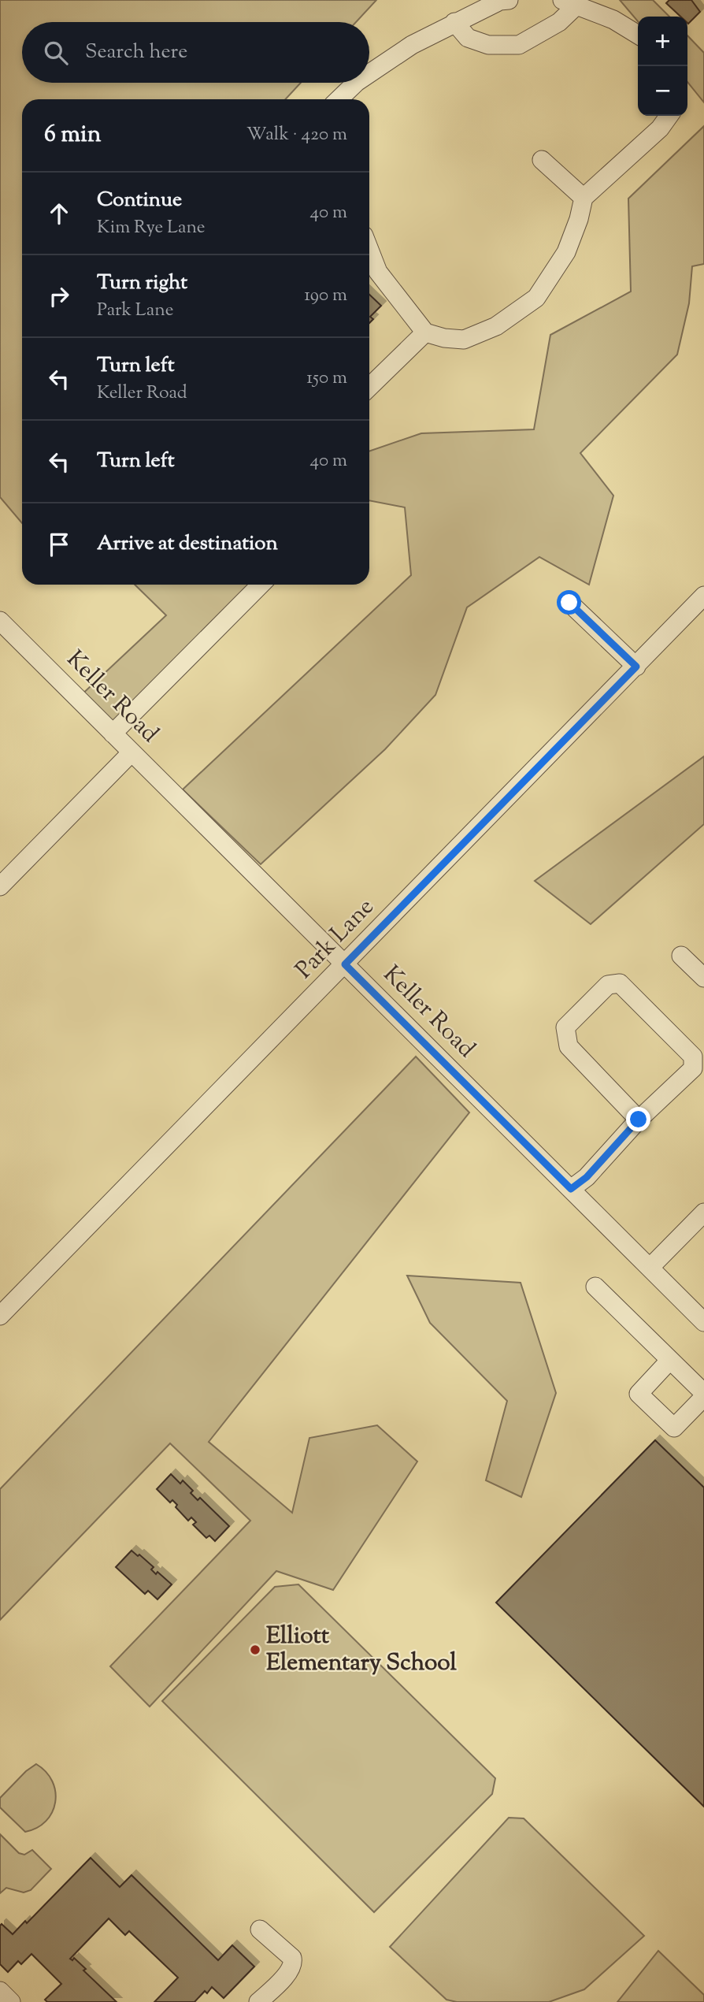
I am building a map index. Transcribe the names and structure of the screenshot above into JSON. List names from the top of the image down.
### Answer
{
  "streets": {
    "street": ["Keller Road", "Park Lane"]
  },
  "crossings": [
    ["Keller Road", "Park Lane"]
  ],
  "places": ["Elliott Elementary School"],
  "page": {
    "map_buttons": ["+", "−"],
    "search": "Search here",
    "heading": ["6 min", "Walk · 420 m"],
    "list": [
      ["Continue", "Kim Rye Lane", "40 m"],
      ["Turn right", "Park Lane", "190 m"],
      ["Turn left", "Keller Road", "150 m"],
      ["Turn left", "40 m"],
      "Arrive at destination"
    ]
  }
}
